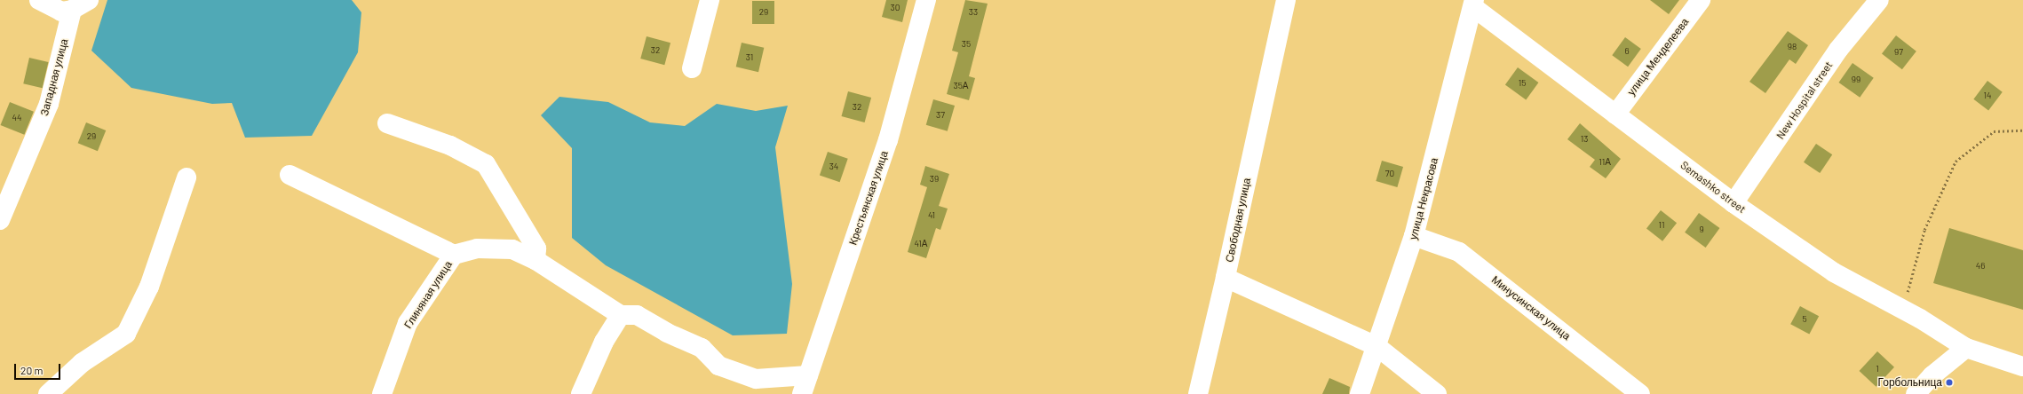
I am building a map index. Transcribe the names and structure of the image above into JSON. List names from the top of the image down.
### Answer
{
  "streets": {
    "street": [
      "улица Менделеева",
      "Западная улица",
      "New Hospital street",
      "Semashko street",
      "Крестьянская улица",
      "улица Некрасова",
      "Свободная улица",
      "Глиняная улица",
      "Минусинская улица"
    ]
  },
  "crossings": [
    ["улица Менделеева", "Semashko street"],
    ["New Hospital street", "Semashko street"],
    ["Semashko street", "улица Некрасова"],
    ["улица Некрасова", "Свободная улица"],
    ["улица Некрасова", "Минусинская улица"]
  ],
  "places": ["Горбольница"],
  "house_numbers": [
    "30",
    "29",
    "33",
    "35",
    "98",
    "32",
    "6",
    "97",
    "31",
    "99",
    "15",
    "35А",
    "14",
    "32",
    "37",
    "44",
    "29",
    "13",
    "11А",
    "34",
    "70",
    "39",
    "41",
    "11",
    "9",
    "41А",
    "46",
    "5",
    "1"
  ],
  "scale_bar": "20 m"
}
